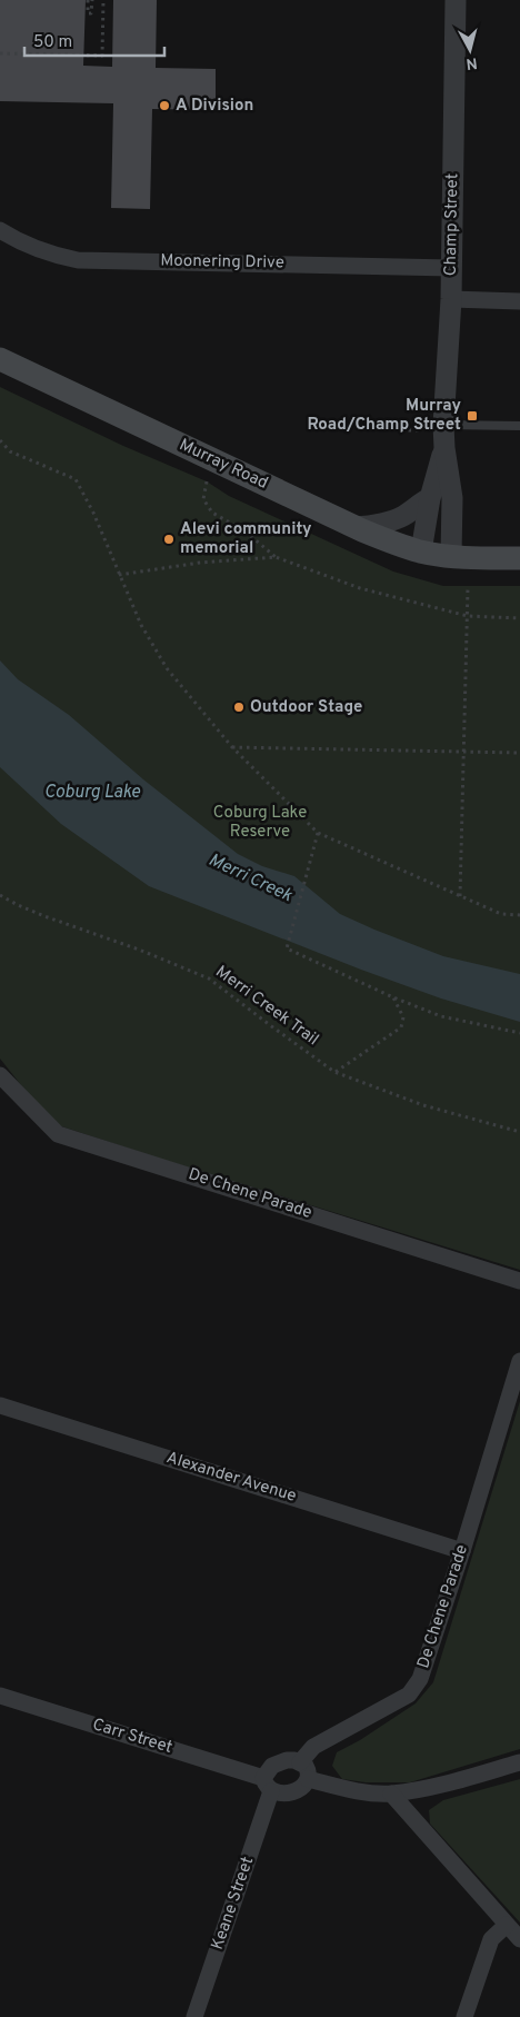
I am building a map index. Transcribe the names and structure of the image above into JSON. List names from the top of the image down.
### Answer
{
  "streets": {
    "main road": ["Murray Road"],
    "street": [
      "Champ Street",
      "Moonering Drive",
      "De Chene Parade",
      "Alexander Avenue",
      "Carr Street",
      "Keane Street"
    ],
    "path": ["Merri Creek Trail"]
  },
  "crossings": [
    ["Champ Street", "Moonering Drive"],
    ["Champ Street", "Murray Road"],
    ["De Chene Parade", "Alexander Avenue"],
    ["De Chene Parade", "Carr Street"],
    ["De Chene Parade", "Keane Street"],
    ["Carr Street", "Keane Street"]
  ],
  "water": ["Coburg Lake", "Merri Creek"],
  "parks": ["Coburg Lake Reserve"],
  "places": {
    "other": ["A Division", "Alevi community memorial", "Outdoor Stage"],
    "transit": ["Murray Road/Champ Street"]
  },
  "scale_bar": "50 m",
  "north": "bottom"
}
